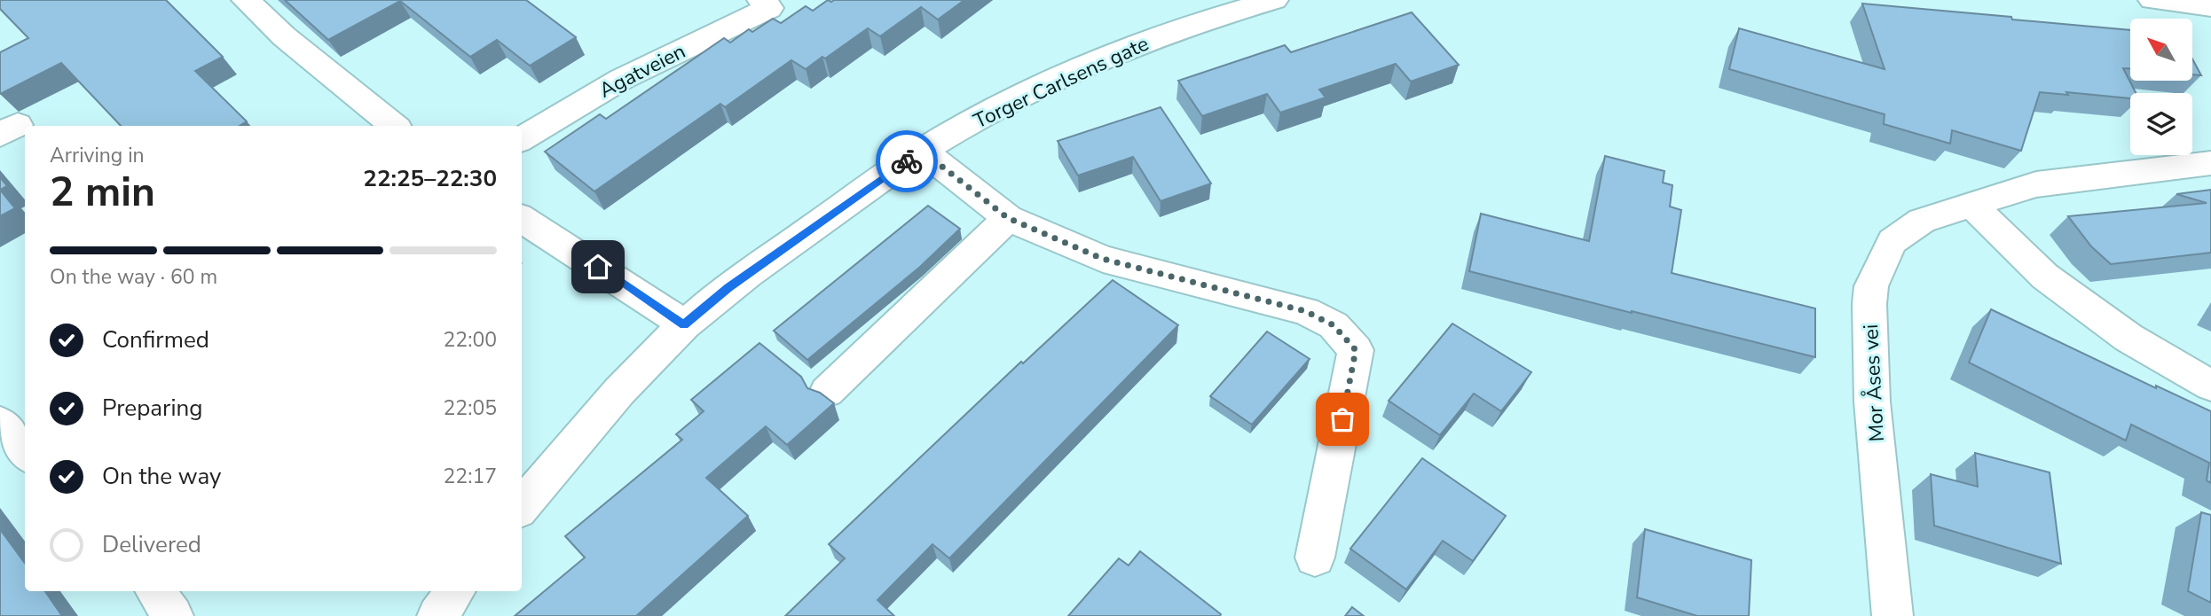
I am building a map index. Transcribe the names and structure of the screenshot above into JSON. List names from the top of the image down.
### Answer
{
  "streets": {
    "street": ["Agatveien", "Torger Carlsens gate", "Mor Åses vei"]
  },
  "north": "top left",
  "page": {
    "heading": ["2 min", "Arriving in", "22:25–22:30"],
    "bar": "On the way · 60 m",
    "list": [
      ["Confirmed", "22:00"],
      ["Preparing", "22:05"],
      ["On the way", "22:17"],
      "Delivered"
    ]
  }
}
